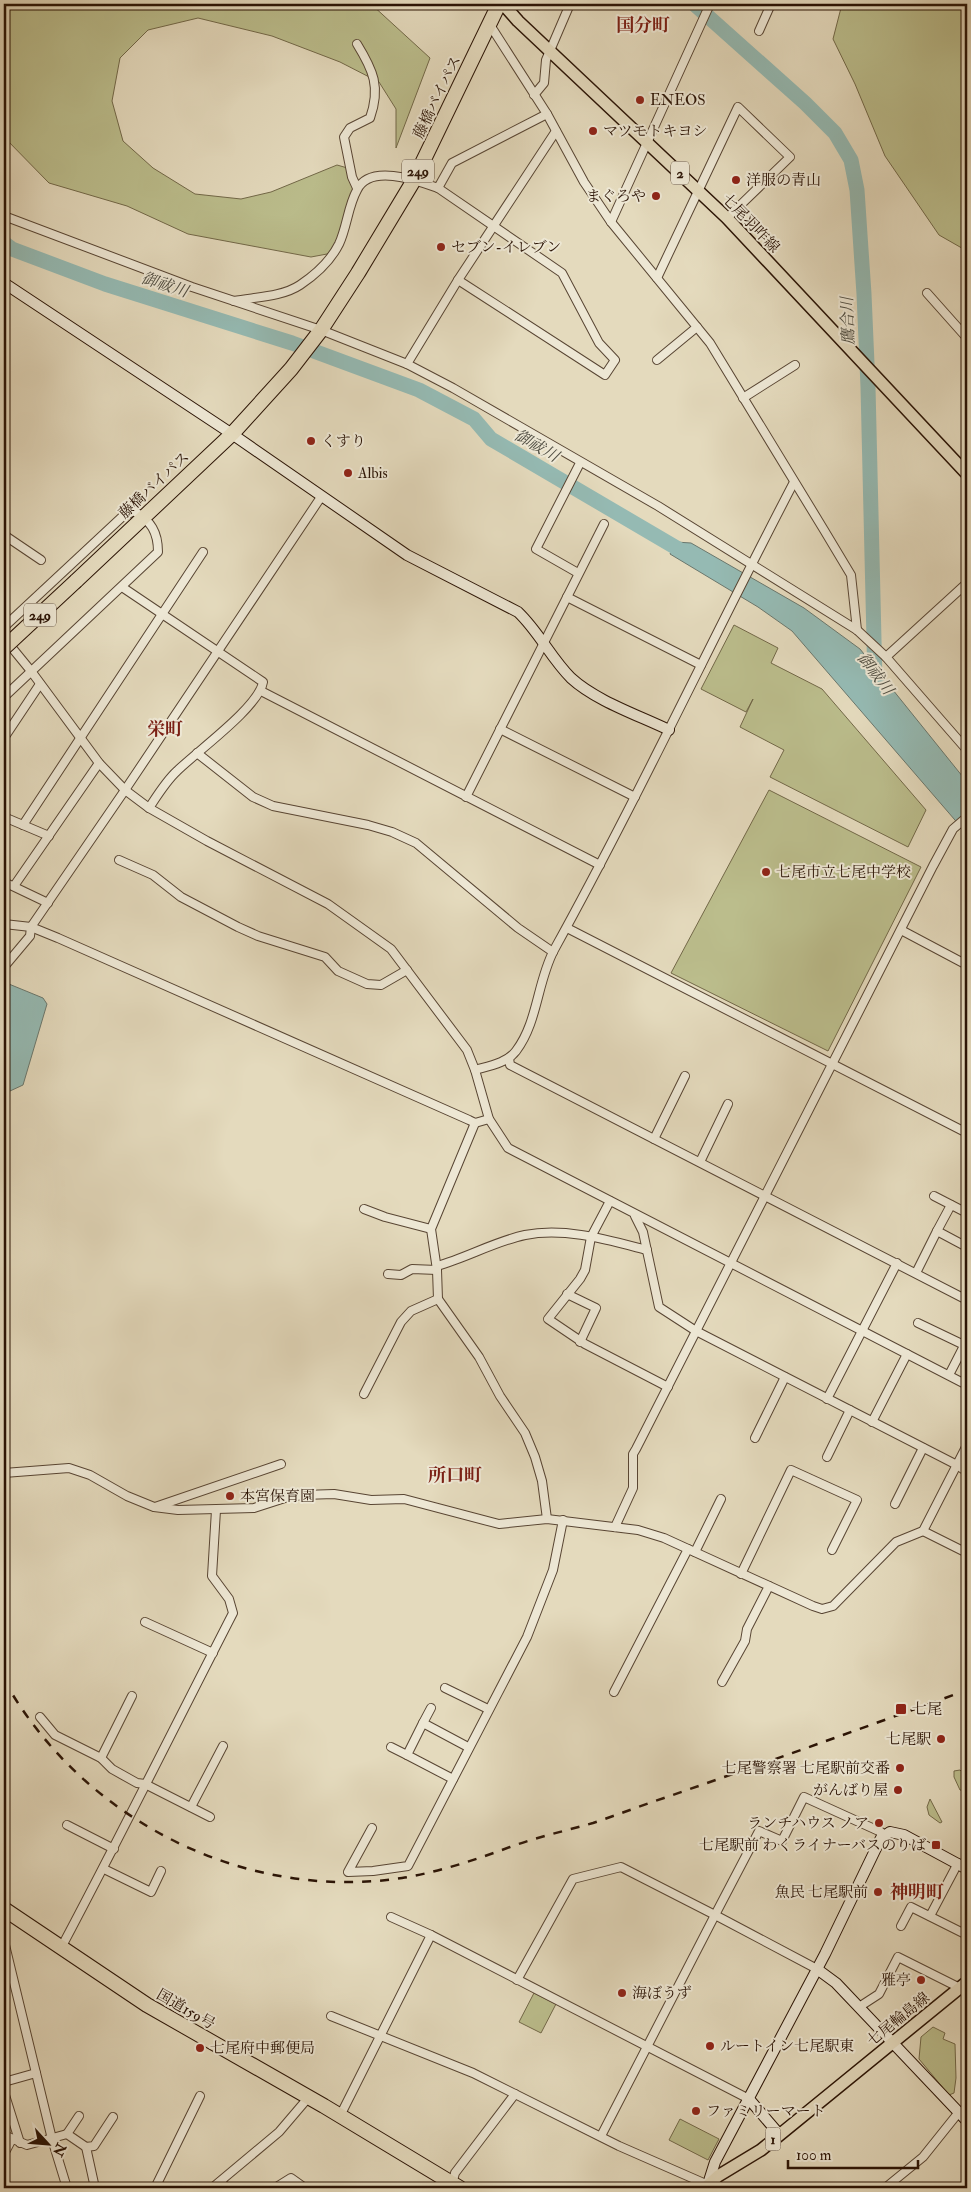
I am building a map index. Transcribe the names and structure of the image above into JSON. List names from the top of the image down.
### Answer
{
  "streets": {
    "highway": ["藤橋バイパス", "249", "国道159号"],
    "main road": [
      "2",
      "七尾羽咋線",
      "七尾輪島線",
      "1"
    ]
  },
  "districts": [
    "国分町",
    "栄町",
    "所口町",
    "神明町"
  ],
  "water": ["御祓川", "鷹合川"],
  "places": {
    "other": [
      "ENEOS",
      "マツモトキヨシ",
      "洋服の青山",
      "まぐろや",
      "セブン-イレブン",
      "くすり",
      "Albis",
      "七尾市立七尾中学校",
      "本宮保育園",
      "七尾駅",
      "七尾警察署 七尾駅前交番",
      "がんばり屋",
      "ランチハウス ノア",
      "魚民 七尾駅前",
      "雅亭",
      "海ぼうず",
      "ルートイン七尾駅東",
      "七尾府中郵便局",
      "ファミリーマート"
    ],
    "transit": ["七尾", "七尾駅前 わくライナーバスのりば"]
  },
  "scale_bar": "100 m",
  "north": "bottom right"
}
